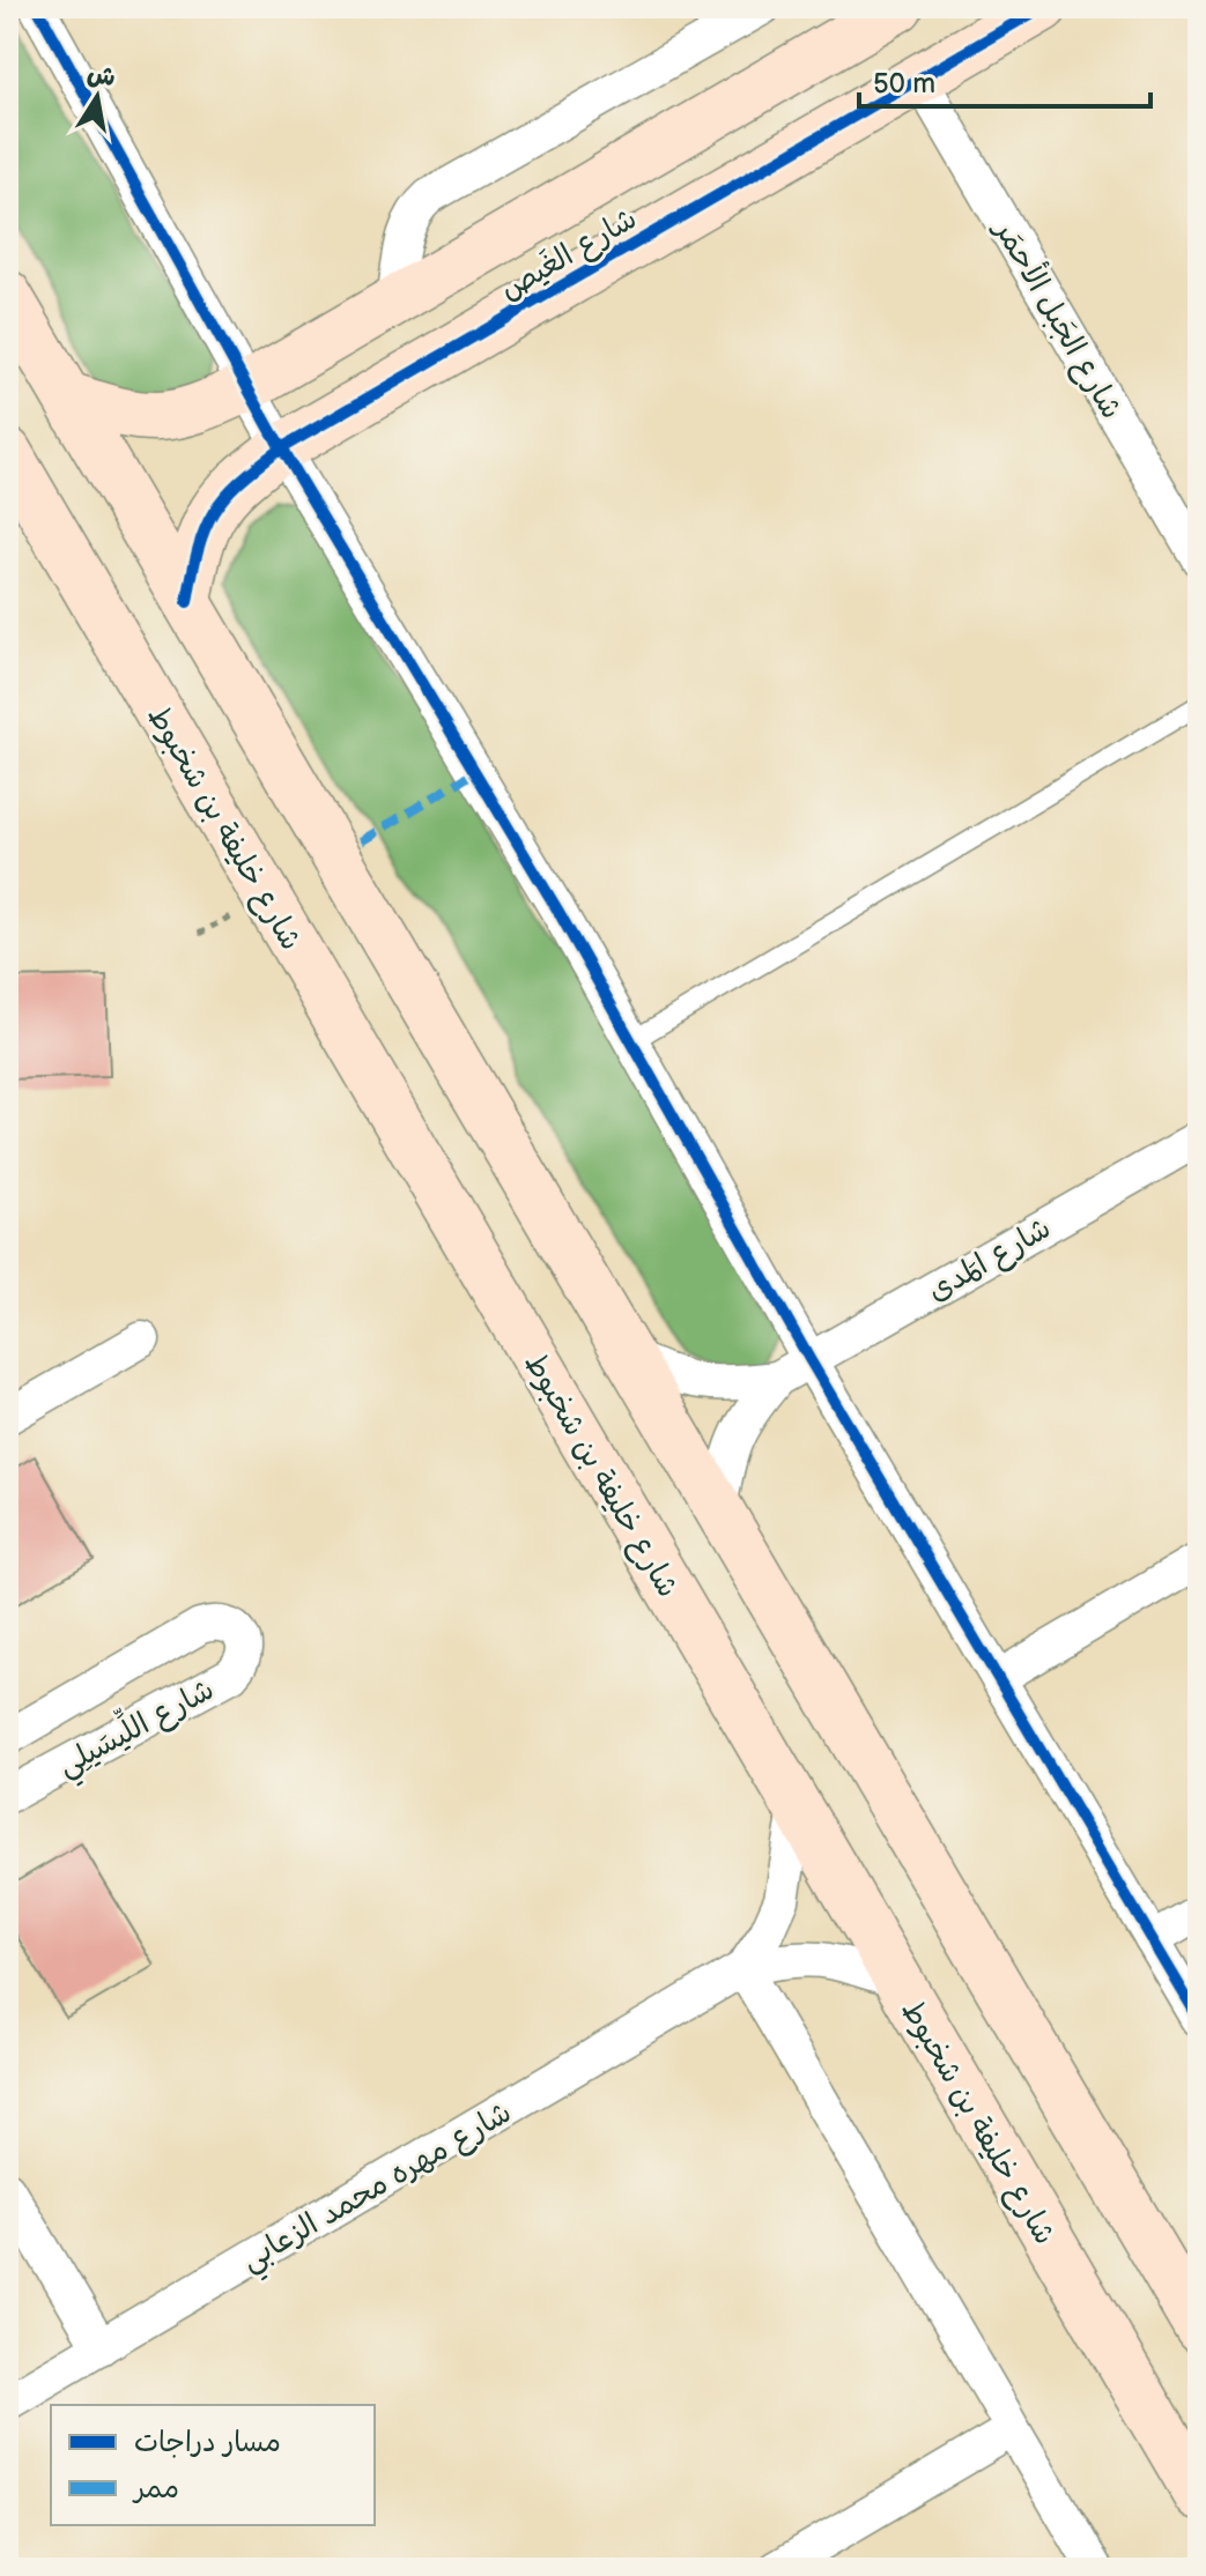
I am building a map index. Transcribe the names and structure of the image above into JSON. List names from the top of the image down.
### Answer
{
  "streets": {
    "main road": ["شارع الغَيص", "شارع خليفة بن شخبوط"],
    "street": [
      "شارع الجَبل الأحمَر",
      "شارع المَدى",
      "شارع اللِّيسَيلِي",
      "شارع مهره محمد الزعابي"
    ]
  },
  "crossings": [
    ["شارع الغَيص", "شارع الجَبل الأحمَر"],
    ["شارع خليفة بن شخبوط", "شارع مهره محمد الزعابي"]
  ],
  "legend": ["مسار دراجات", "ممر"],
  "scale_bar": "50 m",
  "north": "top"
}
